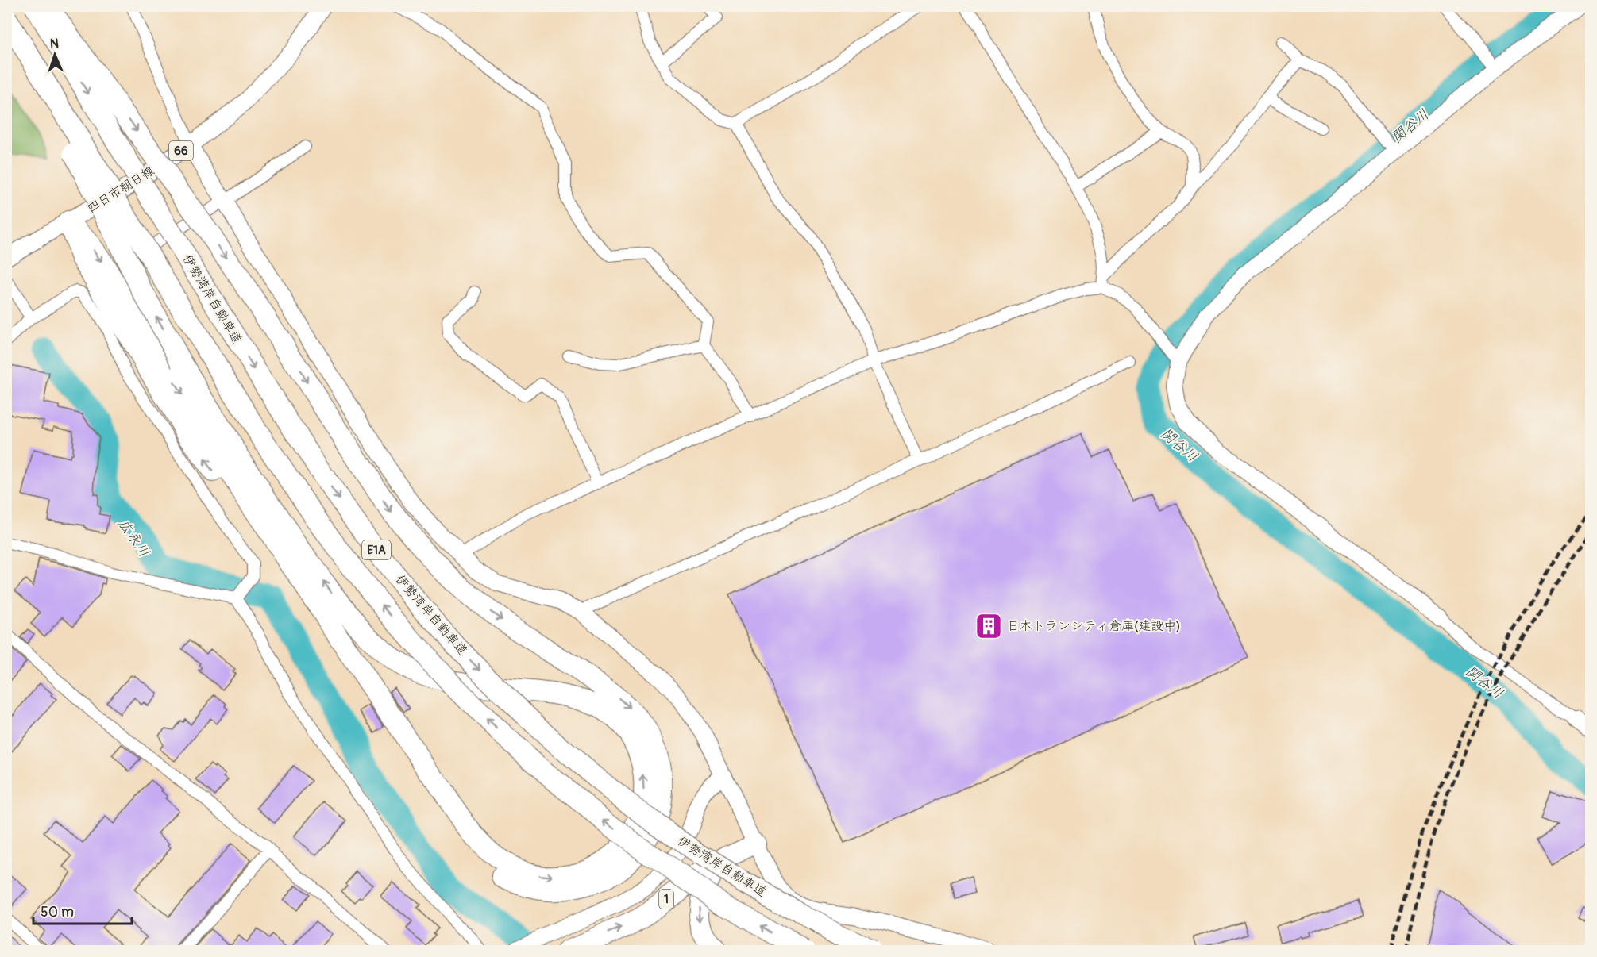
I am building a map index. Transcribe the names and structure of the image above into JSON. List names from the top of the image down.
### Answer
{
  "streets": {
    "highway": ["伊勢湾岸自動車道", "E1A", "1"],
    "main road": ["66", "四日市朝日線"]
  },
  "water": ["関谷川", "広永川"],
  "places": {
    "building": ["日本トランシティ倉庫(建設中)"]
  },
  "scale_bar": "50 m",
  "north": "top"
}
